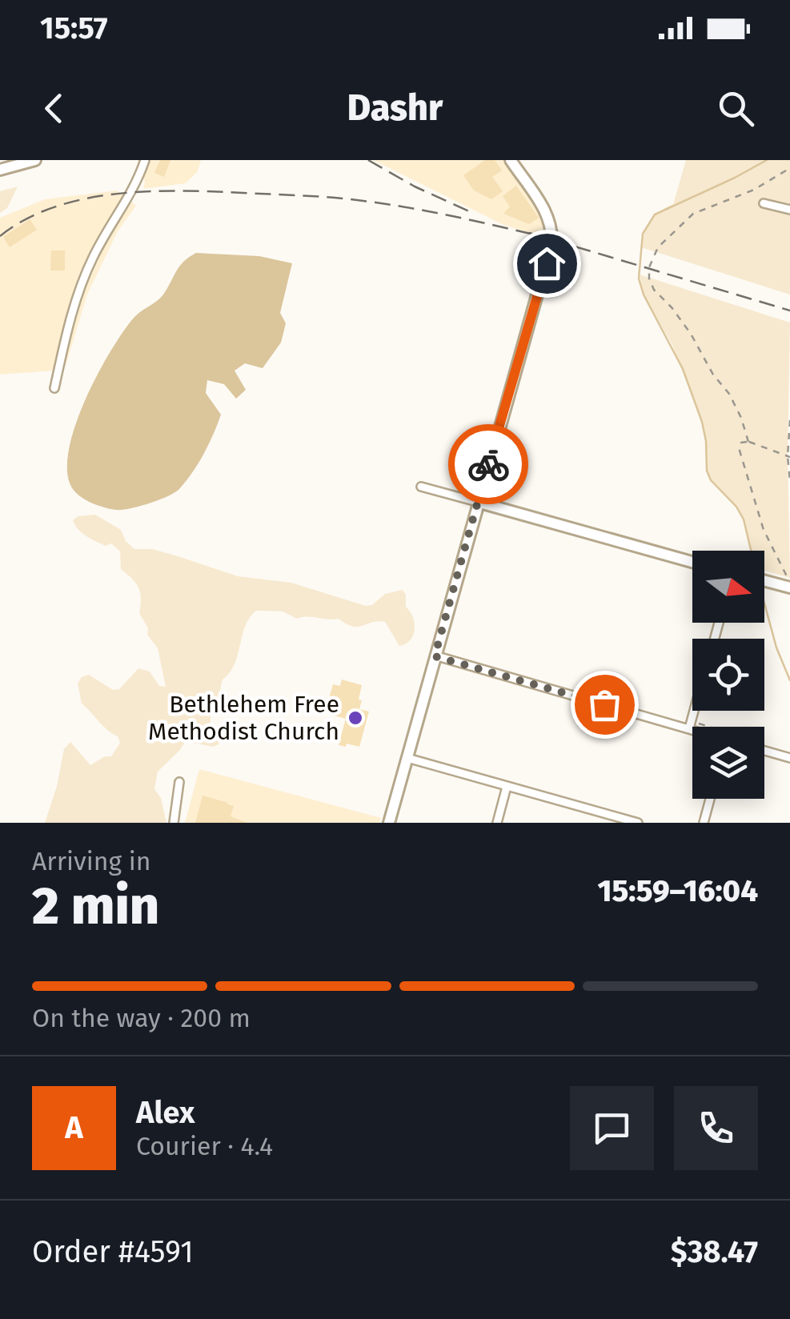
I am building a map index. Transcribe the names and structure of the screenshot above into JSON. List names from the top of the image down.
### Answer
{
  "places": ["Bethlehem Free Methodist Church"],
  "north": "right",
  "page": {
    "status": "15:57",
    "header": "Dashr",
    "heading": ["2 min", "Arriving in", "15:59–16:04"],
    "panel": [
      "Alex",
      "Courier · 4.4",
      "Order #4591",
      "$38.47"
    ],
    "bar": "On the way · 200 m",
    "round": "A"
  }
}
